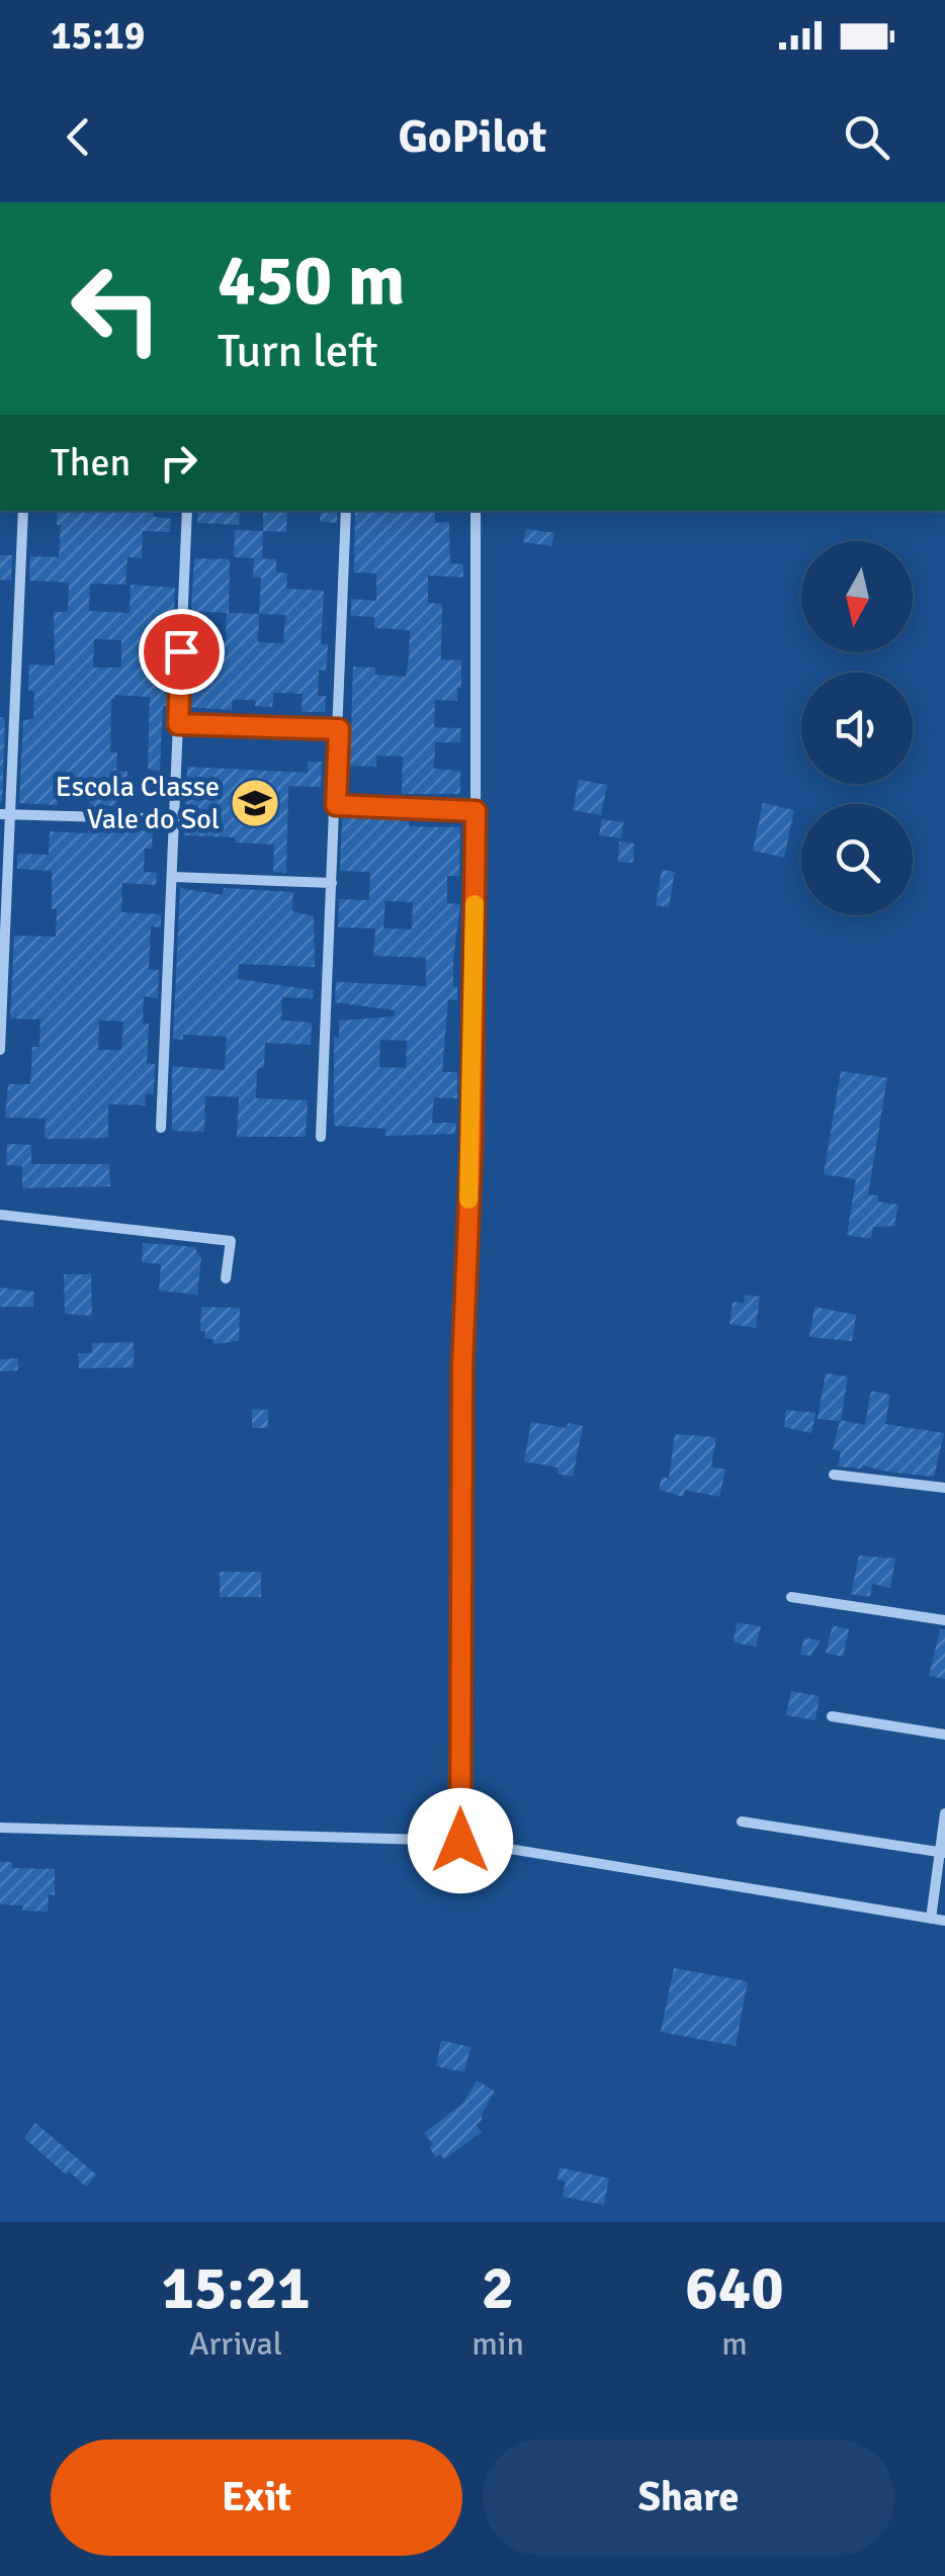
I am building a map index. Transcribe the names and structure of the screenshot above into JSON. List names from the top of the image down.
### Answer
{
  "places": {
    "school or university": ["Escola Classe Vale do Sol"]
  },
  "north": "bottom",
  "page": {
    "status": "15:19",
    "header": "GoPilot",
    "turn": ["450 m", "Turn left"],
    "then": "Then",
    "eta": [
      "15:21",
      "Arrival",
      "2",
      "min",
      "640",
      "m"
    ],
    "buttons": ["Exit", "Share"]
  }
}
